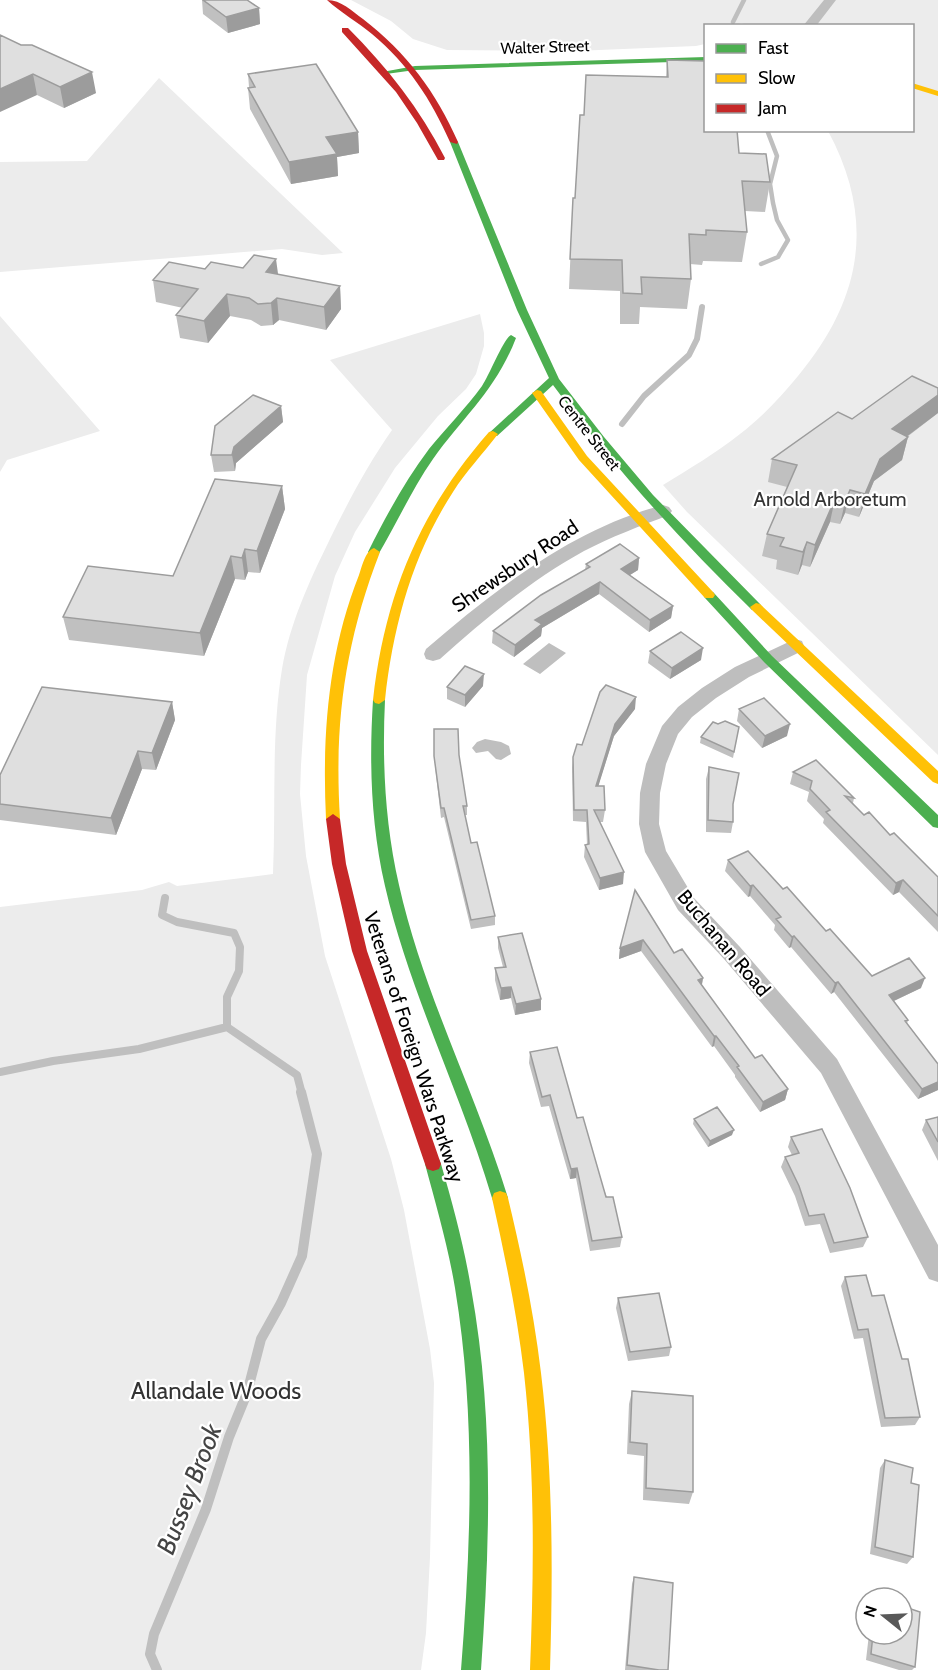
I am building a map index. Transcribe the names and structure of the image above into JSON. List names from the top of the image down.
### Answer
{
  "streets": {
    "main road": ["Walter Street", "Centre Street", "Veterans of Foreign Wars Parkway"],
    "street": ["Shrewsbury Road", "Buchanan Road"]
  },
  "crossings": [
    ["Walter Street", "Centre Street"],
    ["Centre Street", "Shrewsbury Road"],
    ["Centre Street", "Buchanan Road"],
    ["Centre Street", "Veterans of Foreign Wars Parkway"]
  ],
  "water": ["Bussey Brook"],
  "parks": ["Arnold Arboretum", "Allandale Woods"],
  "legend": ["Fast", "Slow", "Jam"],
  "north": "left"
}
